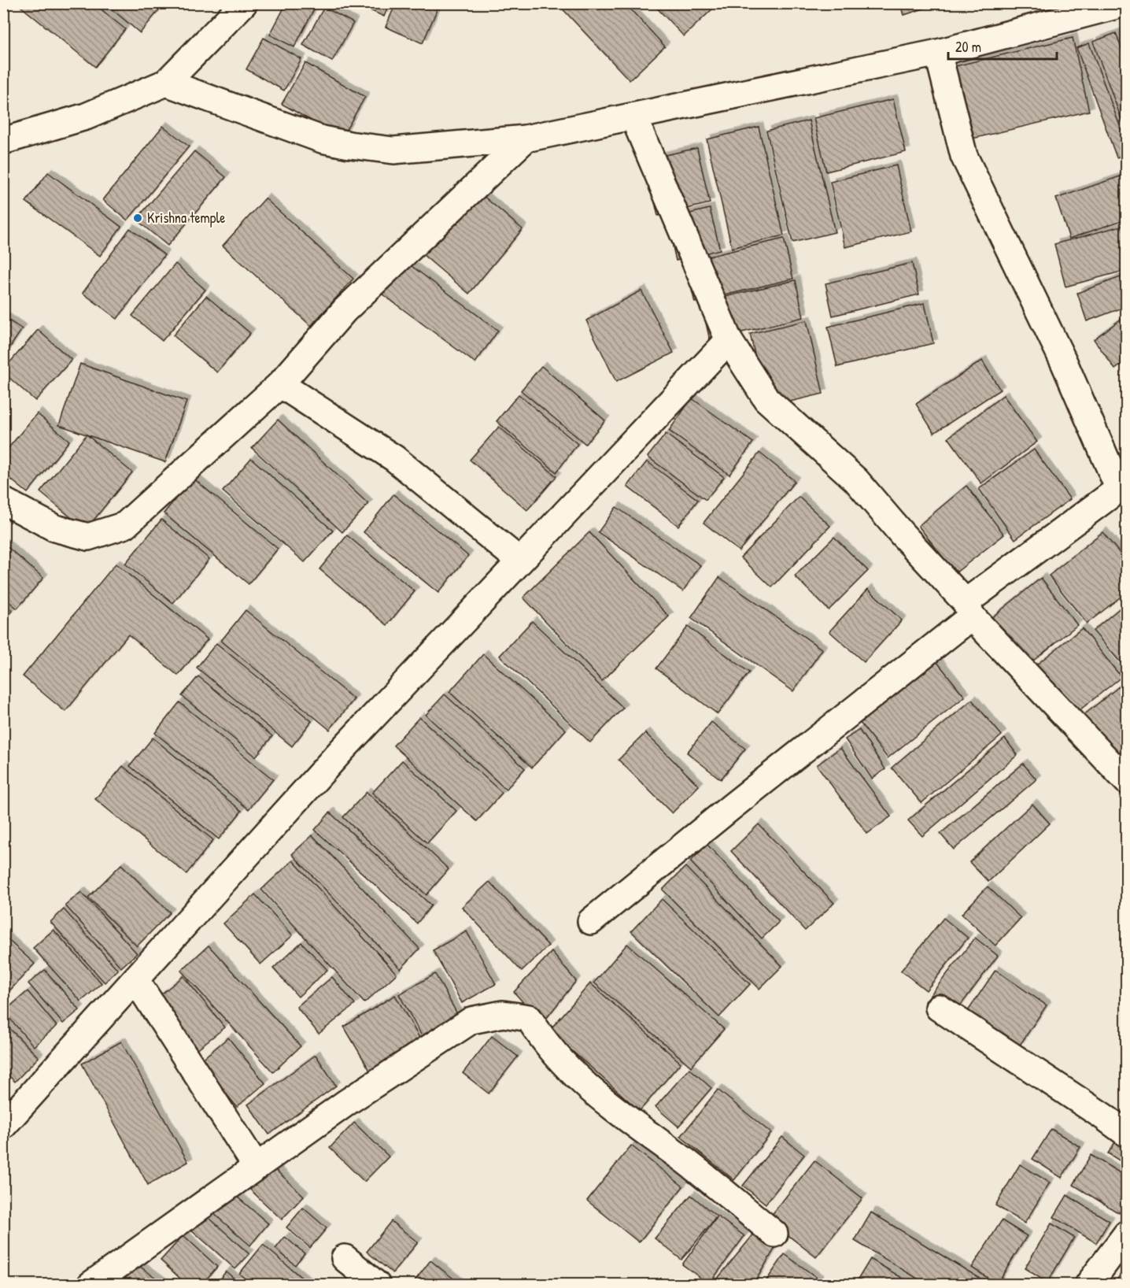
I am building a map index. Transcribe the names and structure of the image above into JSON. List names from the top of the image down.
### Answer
{
  "places": ["Krishna temple"],
  "scale_bar": "20 m"
}
